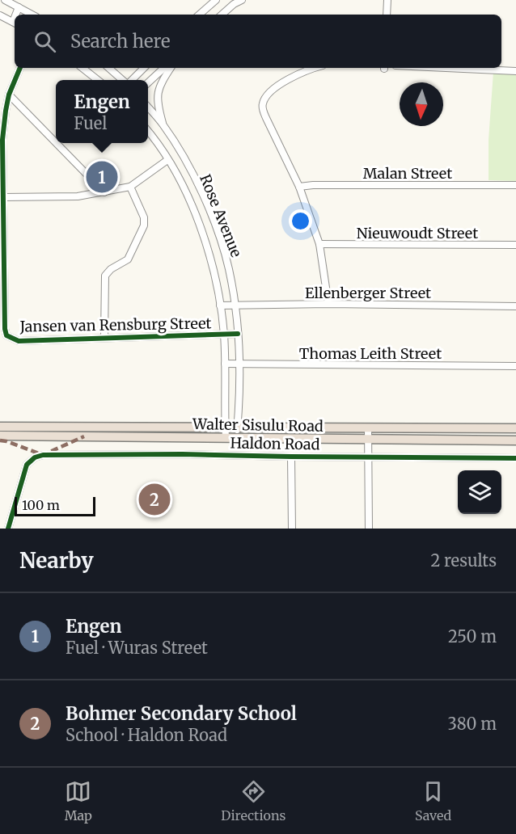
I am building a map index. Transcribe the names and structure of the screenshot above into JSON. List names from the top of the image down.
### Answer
{
  "streets": {
    "highway": ["Walter Sisulu Road"],
    "street": [
      "Malan Street",
      "Rose Avenue",
      "Nieuwoudt Street",
      "Ellenberger Street",
      "Jansen van Rensburg Street",
      "Thomas Leith Street",
      "Haldon Road"
    ]
  },
  "crossings": [
    ["Rose Avenue", "Ellenberger Street"],
    ["Rose Avenue", "Jansen van Rensburg Street"],
    ["Rose Avenue", "Thomas Leith Street"],
    ["Rose Avenue", "Walter Sisulu Road"]
  ],
  "scale_bar": "100 m",
  "north": "bottom",
  "page": {
    "search": "Search here",
    "popup": ["Engen", "Fuel"],
    "pins": ["1", "2"],
    "scale": "100 m",
    "heading": ["Nearby", "2 results"],
    "list": [
      {
        "mark": "1",
        "name": "Engen",
        "note": "Fuel · Wuras Street",
        "value": "250 m"
      },
      {
        "mark": "2",
        "name": "Bohmer Secondary School",
        "note": "School · Haldon Road",
        "value": "380 m"
      }
    ],
    "nav": ["Map", "Directions", "Saved"]
  }
}
